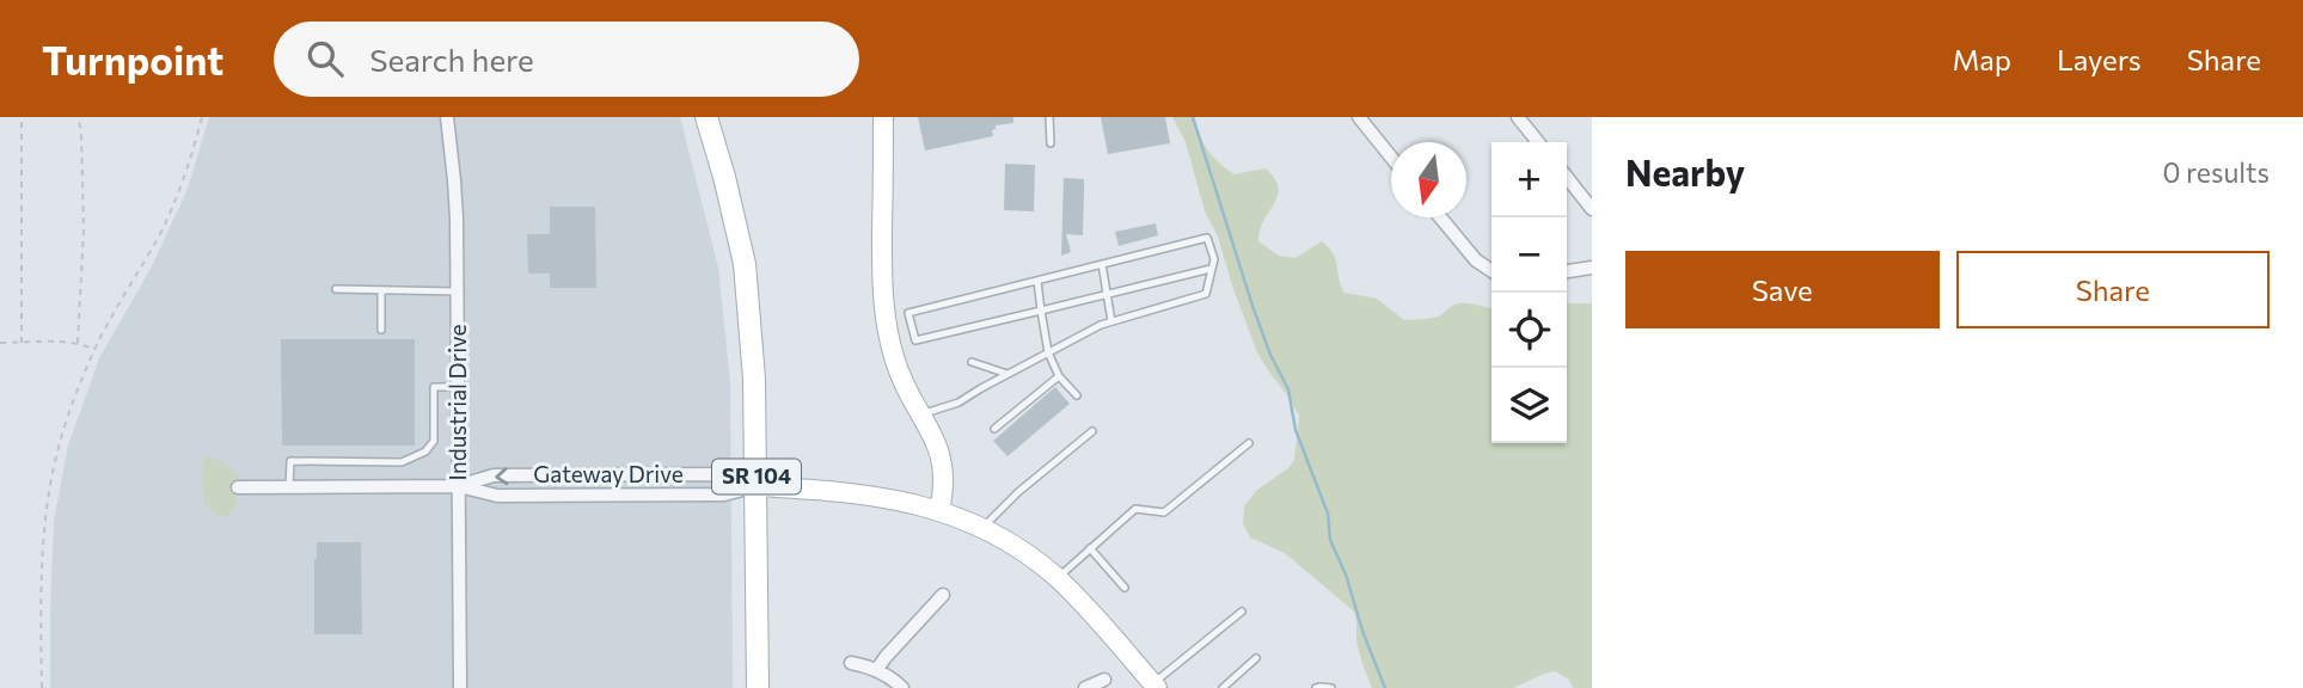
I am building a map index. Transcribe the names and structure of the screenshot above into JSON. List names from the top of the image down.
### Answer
{
  "streets": {
    "main road": ["SR 104"],
    "street": ["Industrial Drive", "Gateway Drive"]
  },
  "crossings": [
    ["Industrial Drive", "Gateway Drive"],
    ["Gateway Drive", "SR 104"]
  ],
  "north": "bottom",
  "page": {
    "header": "Turnpoint",
    "search": "Search here",
    "nav": ["Map", "Layers", "Share"],
    "heading": ["Nearby", "0 results"],
    "map_buttons": ["+", "−"],
    "buttons": ["Save", "Share"]
  }
}
